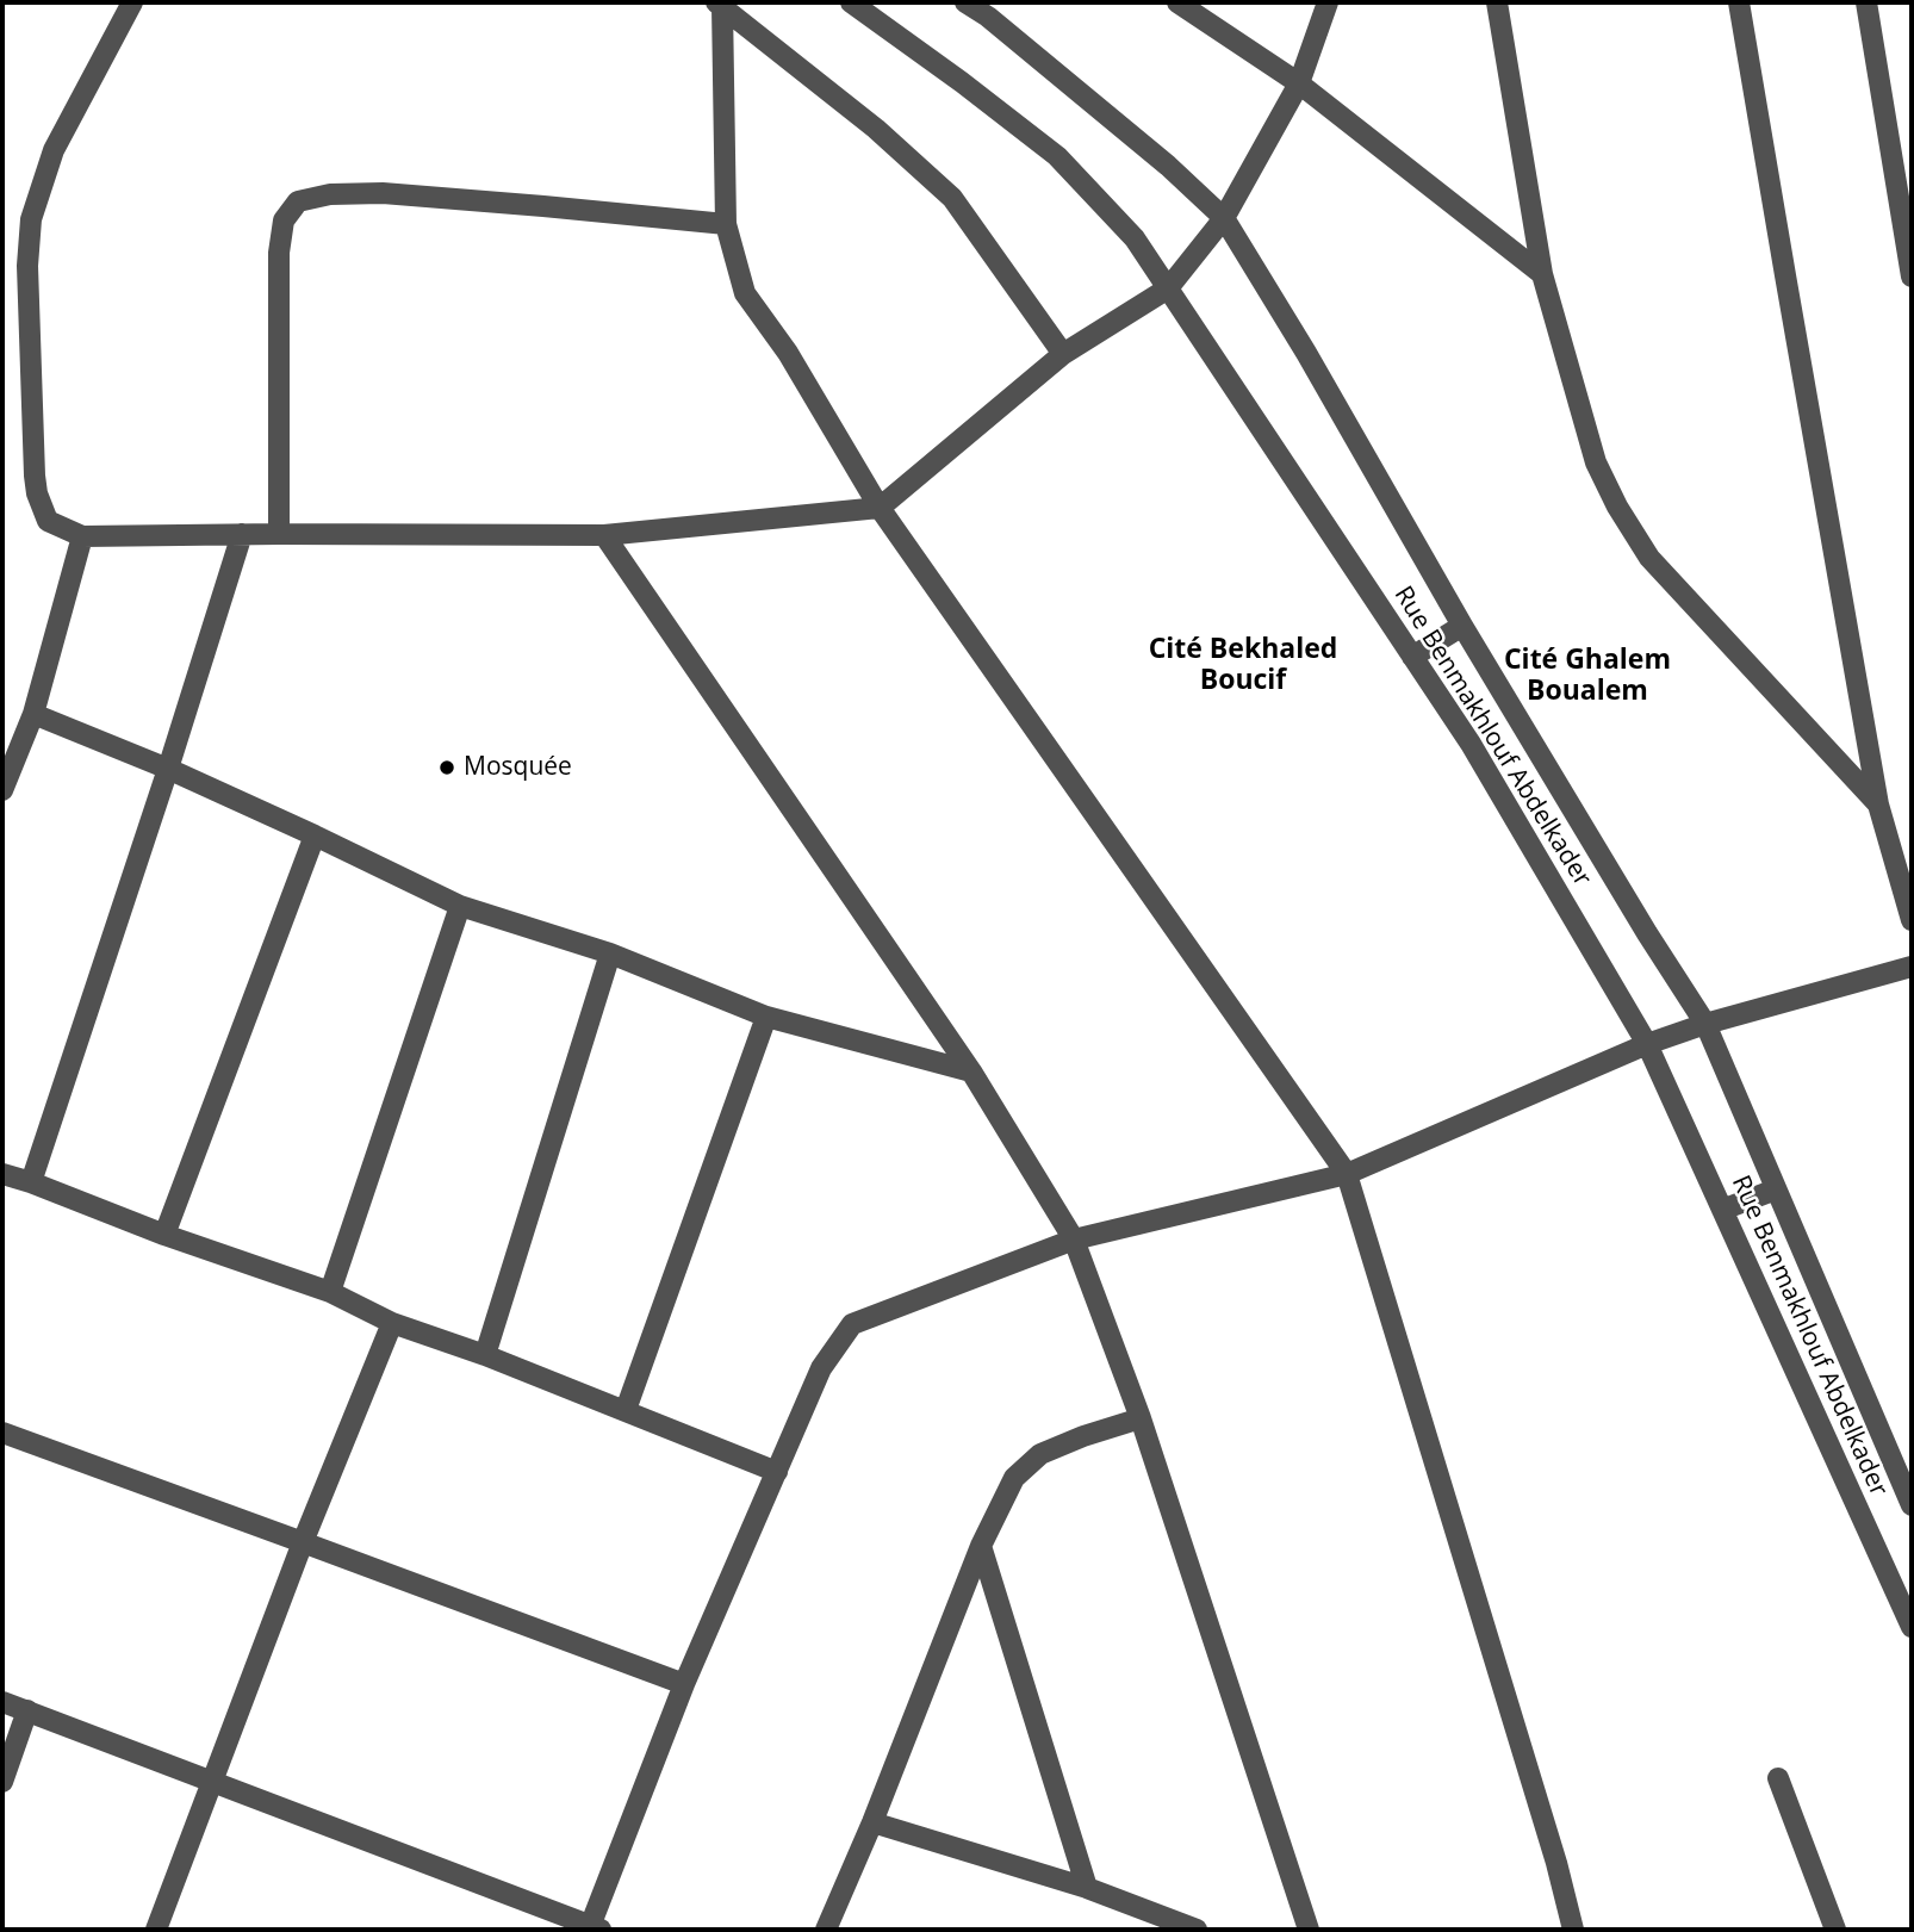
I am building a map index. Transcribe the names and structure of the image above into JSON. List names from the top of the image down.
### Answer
{
  "streets": {
    "street": ["Rue Benmakhlouf Abdelkader"]
  },
  "districts": ["Cité Bekhaled Boucif", "Cité Ghalem Boualem"],
  "places": ["Mosquée"]
}
